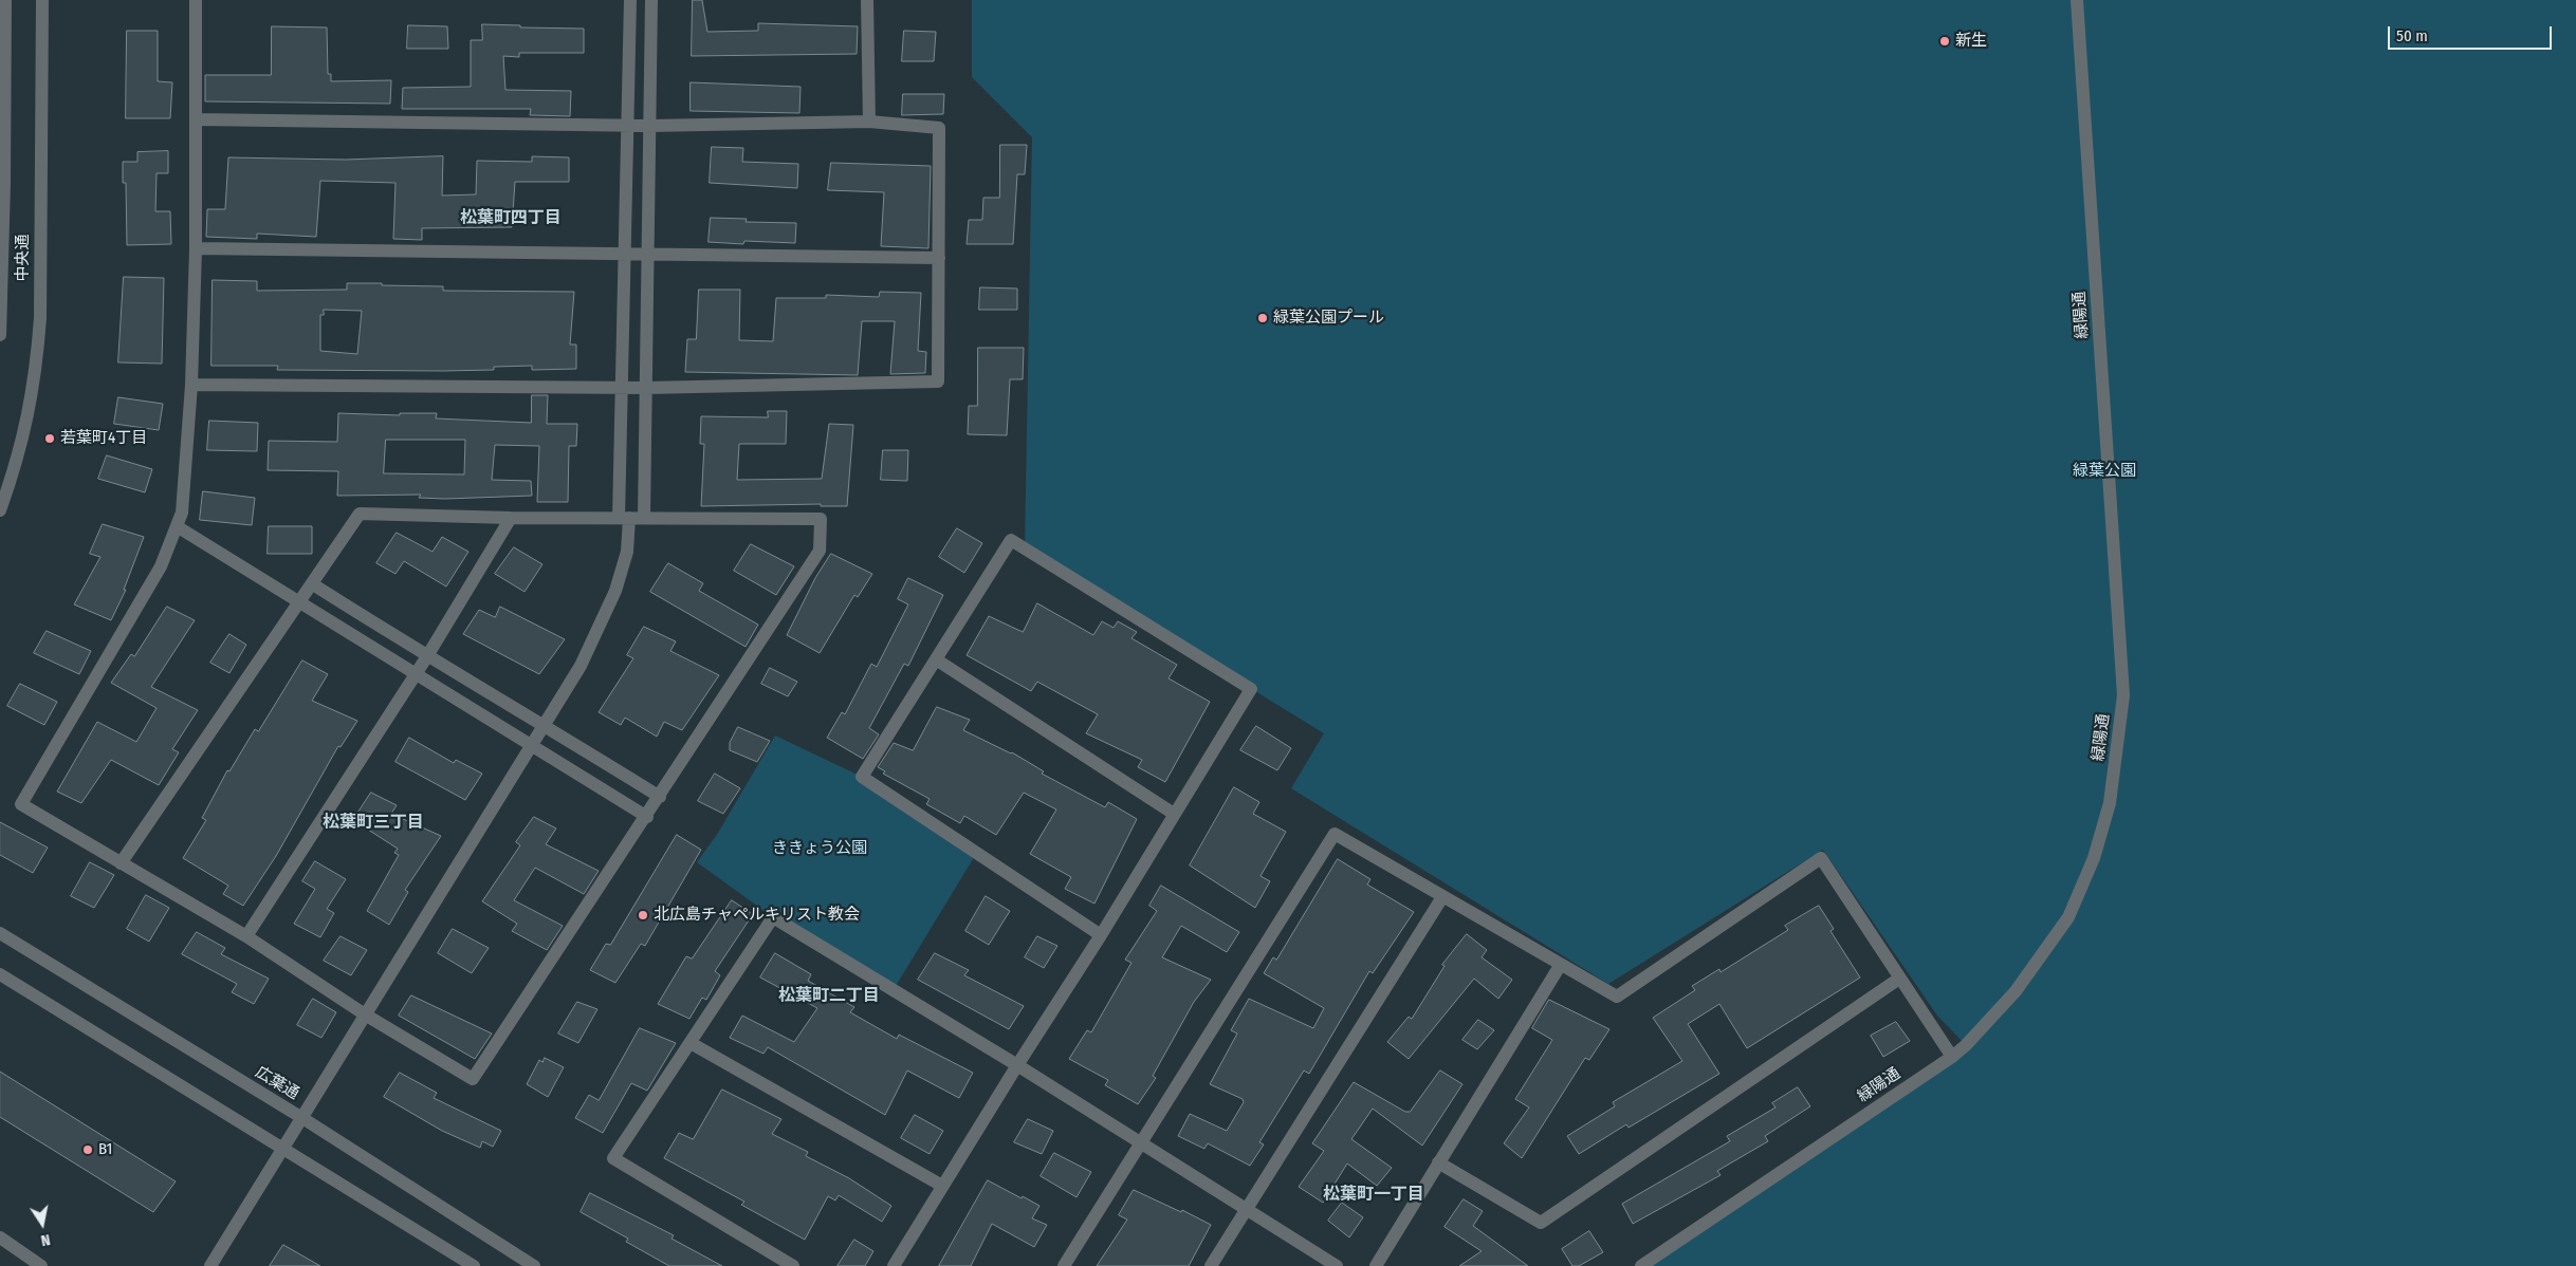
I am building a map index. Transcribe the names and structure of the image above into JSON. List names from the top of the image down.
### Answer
{
  "streets": {
    "street": ["中央通", "緑陽通", "広葉通"]
  },
  "districts": [
    "松葉町四丁目",
    "松葉町三丁目",
    "松葉町二丁目",
    "松葉町一丁目"
  ],
  "parks": ["緑葉公園", "ききょう公園"],
  "places": [
    "新生",
    "緑葉公園プール",
    "若葉町4丁目",
    "北広島チャペルキリスト教会",
    "B1"
  ],
  "scale_bar": "50 m",
  "north": "bottom"
}
